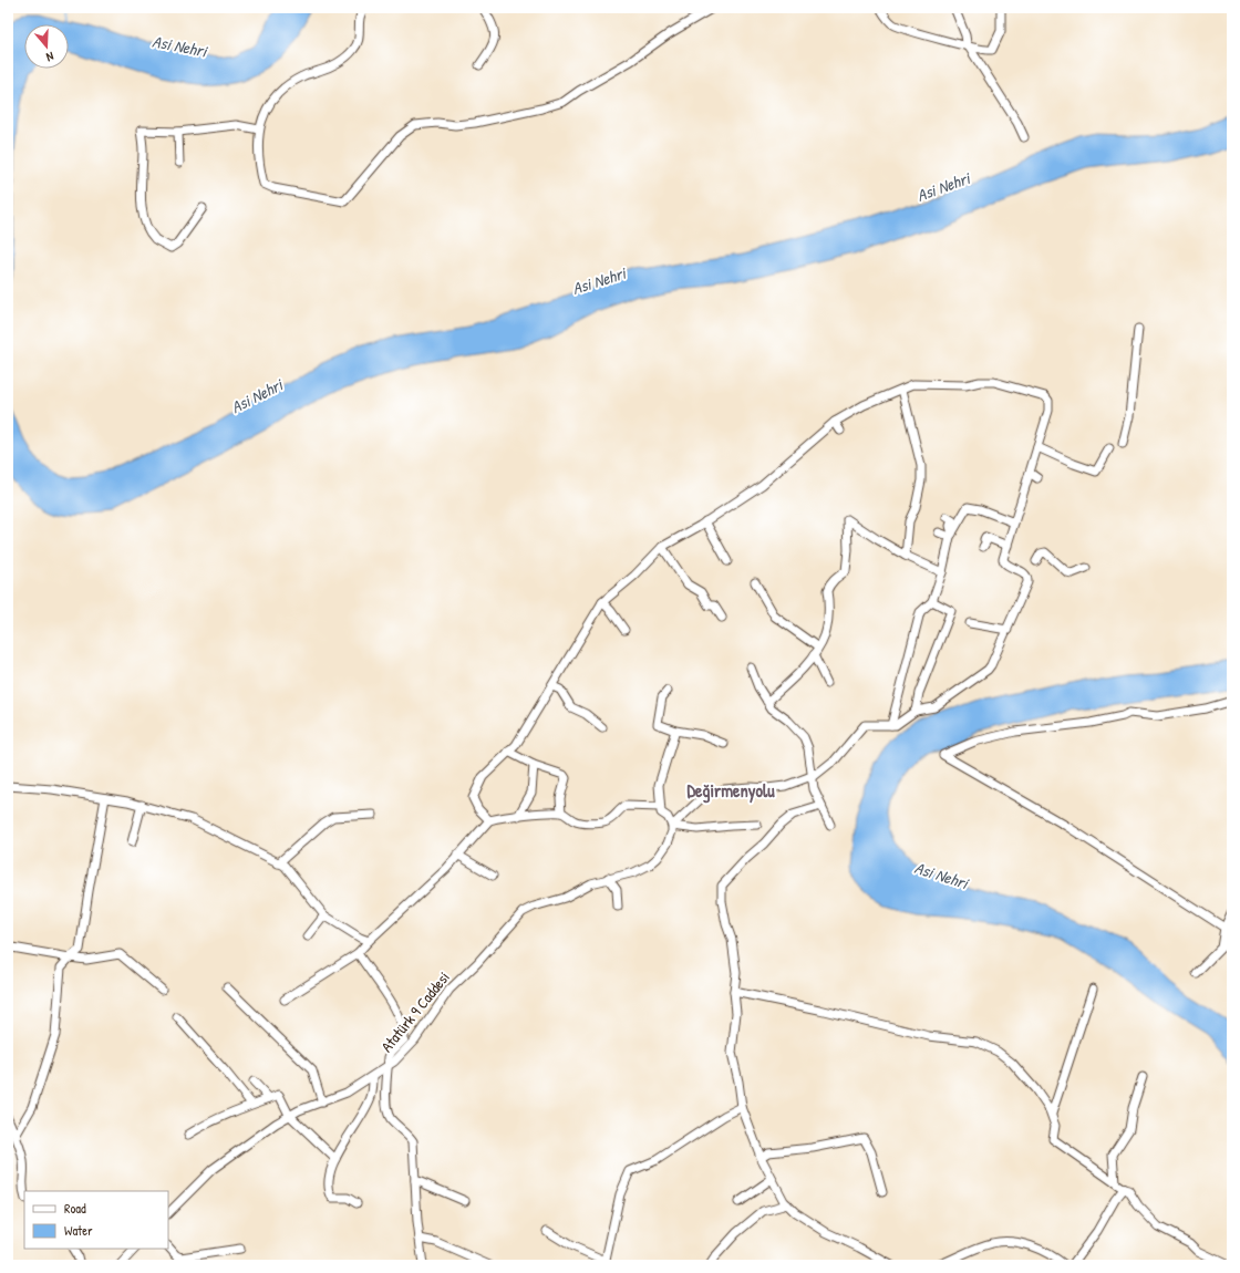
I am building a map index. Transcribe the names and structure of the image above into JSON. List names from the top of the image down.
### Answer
{
  "streets": {
    "street": ["Atatürk 9 Caddesi"]
  },
  "districts": ["Değirmenyolu"],
  "water": ["Asi Nehri"],
  "legend": ["Road", "Water"],
  "north": "bottom"
}
